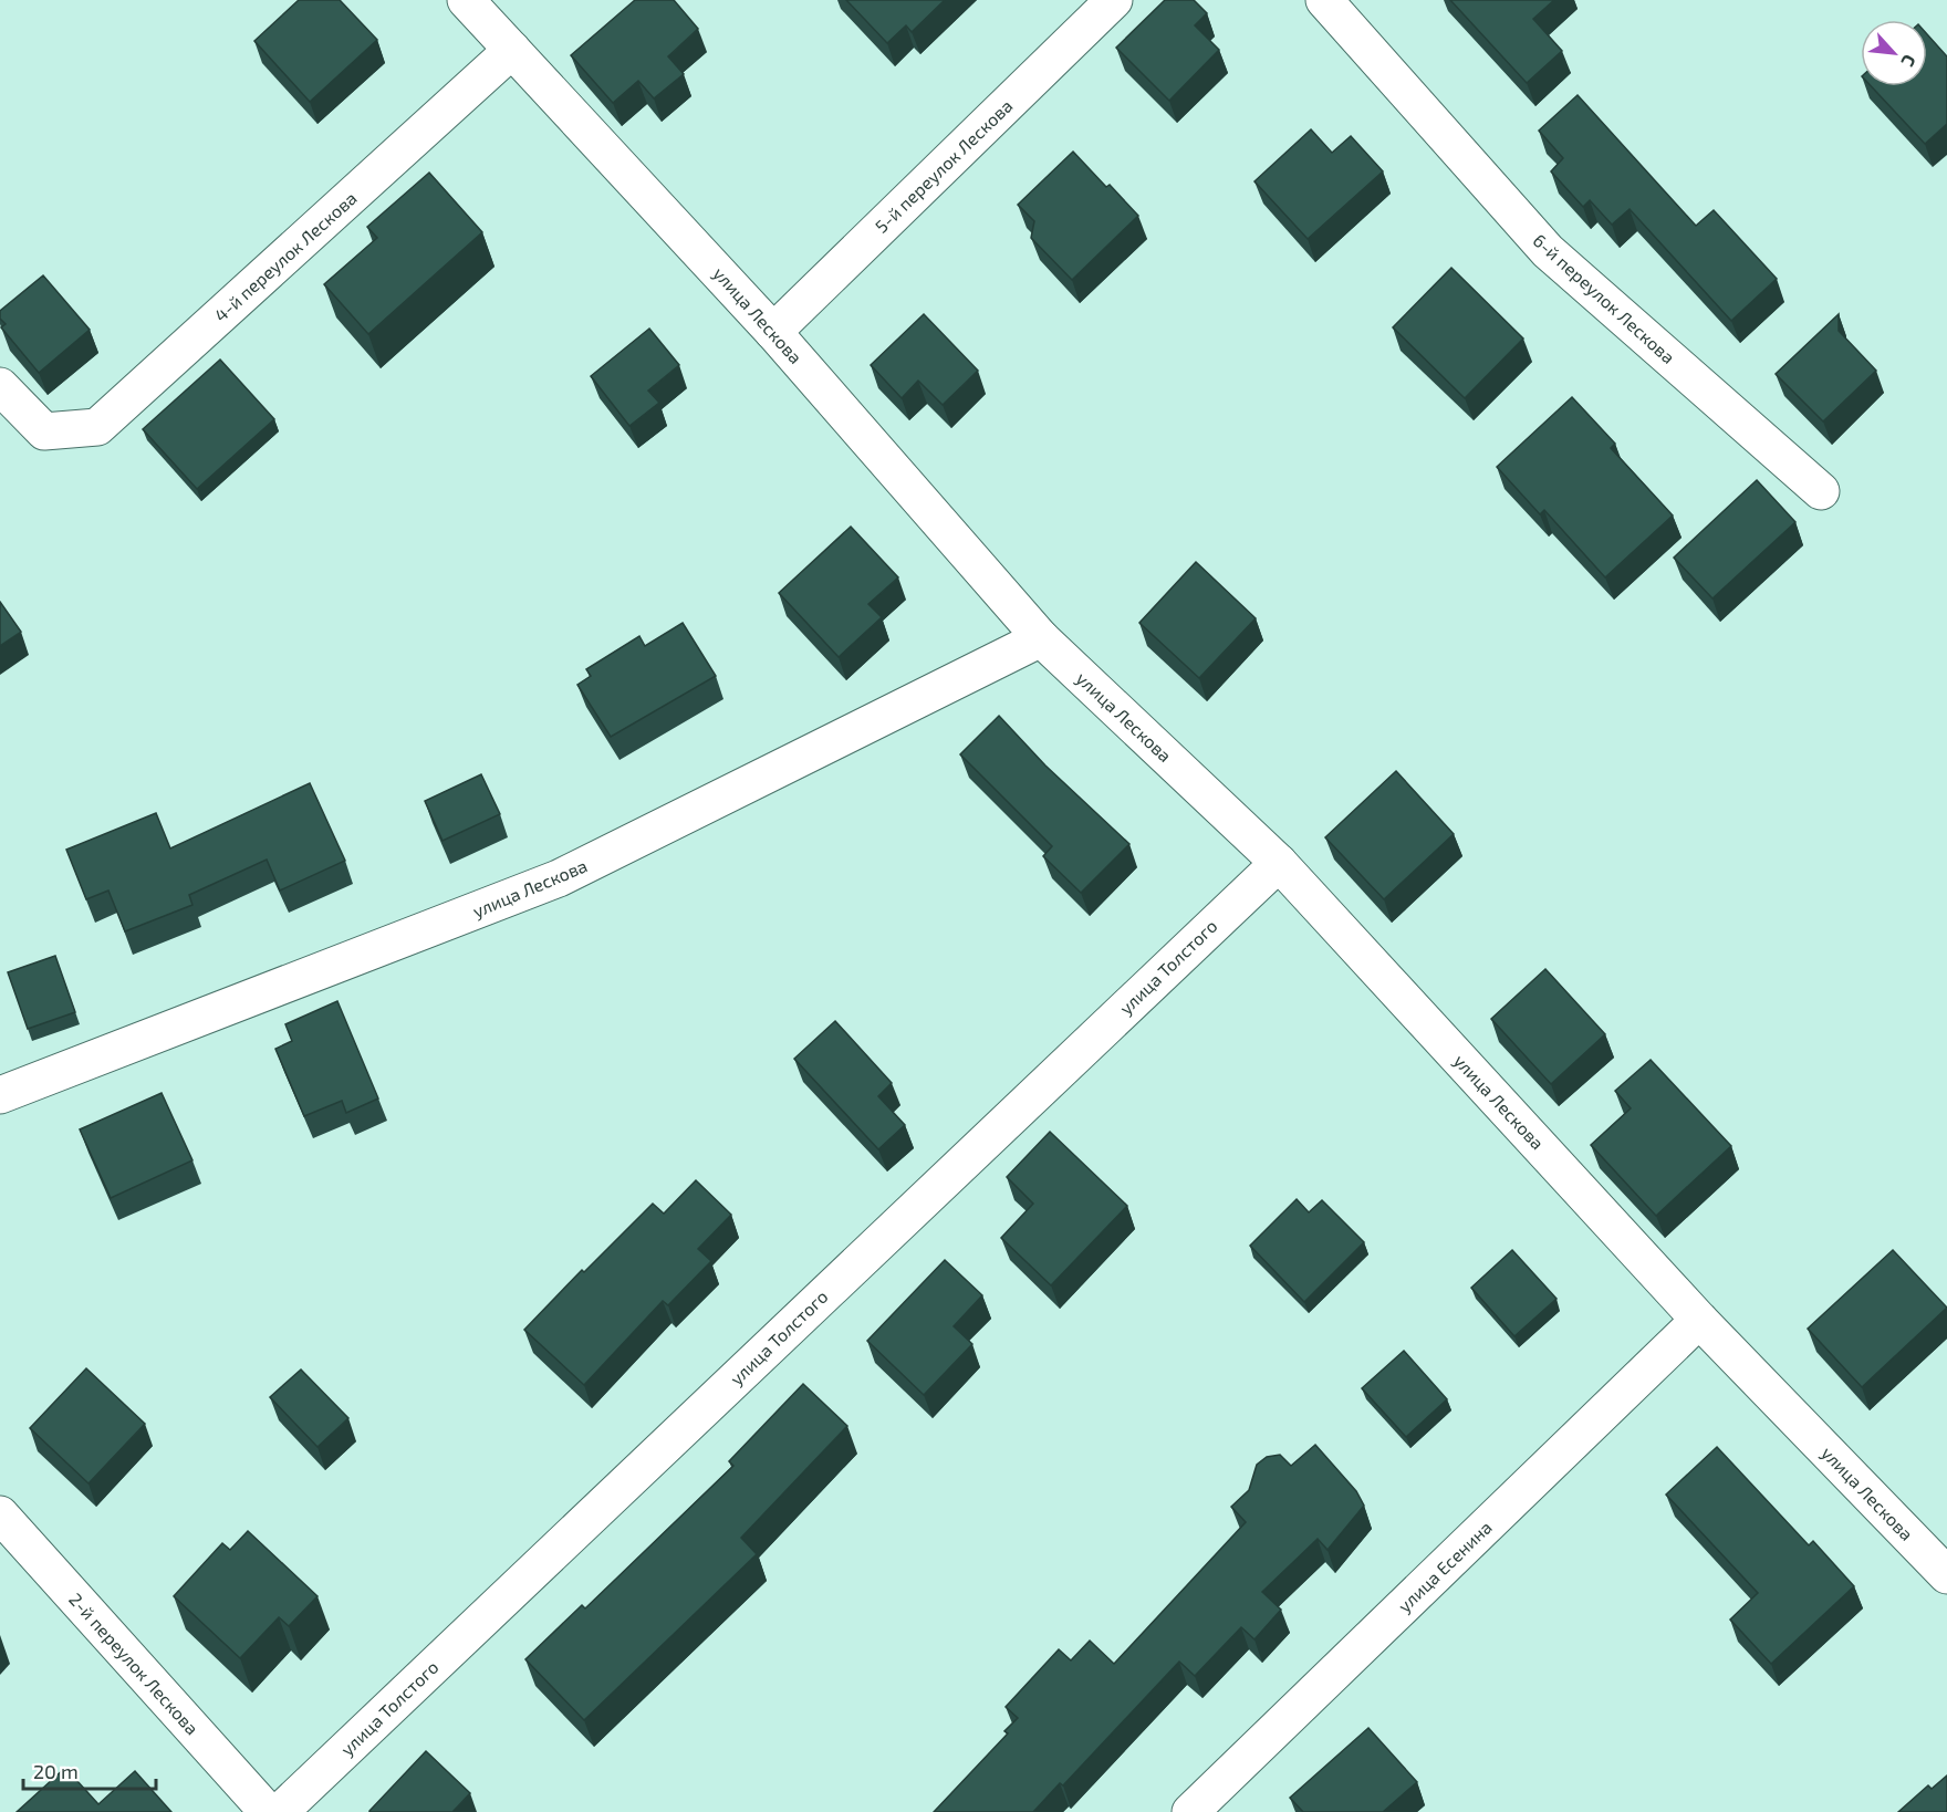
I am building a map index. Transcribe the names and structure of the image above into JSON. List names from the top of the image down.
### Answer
{
  "streets": {
    "street": [
      "5-й переулок Лескова",
      "4-й переулок Лескова",
      "6-й переулок Лескова",
      "улица Лескова",
      "улица Толстого",
      "улица Есенина",
      "2-й переулок Лескова"
    ]
  },
  "crossings": [
    ["5-й переулок Лескова", "улица Лескова"],
    ["4-й переулок Лескова", "улица Лескова"],
    ["улица Лескова", "улица Толстого"],
    ["улица Лескова", "улица Есенина"]
  ],
  "scale_bar": "20 m",
  "north": "bottom right"
}
